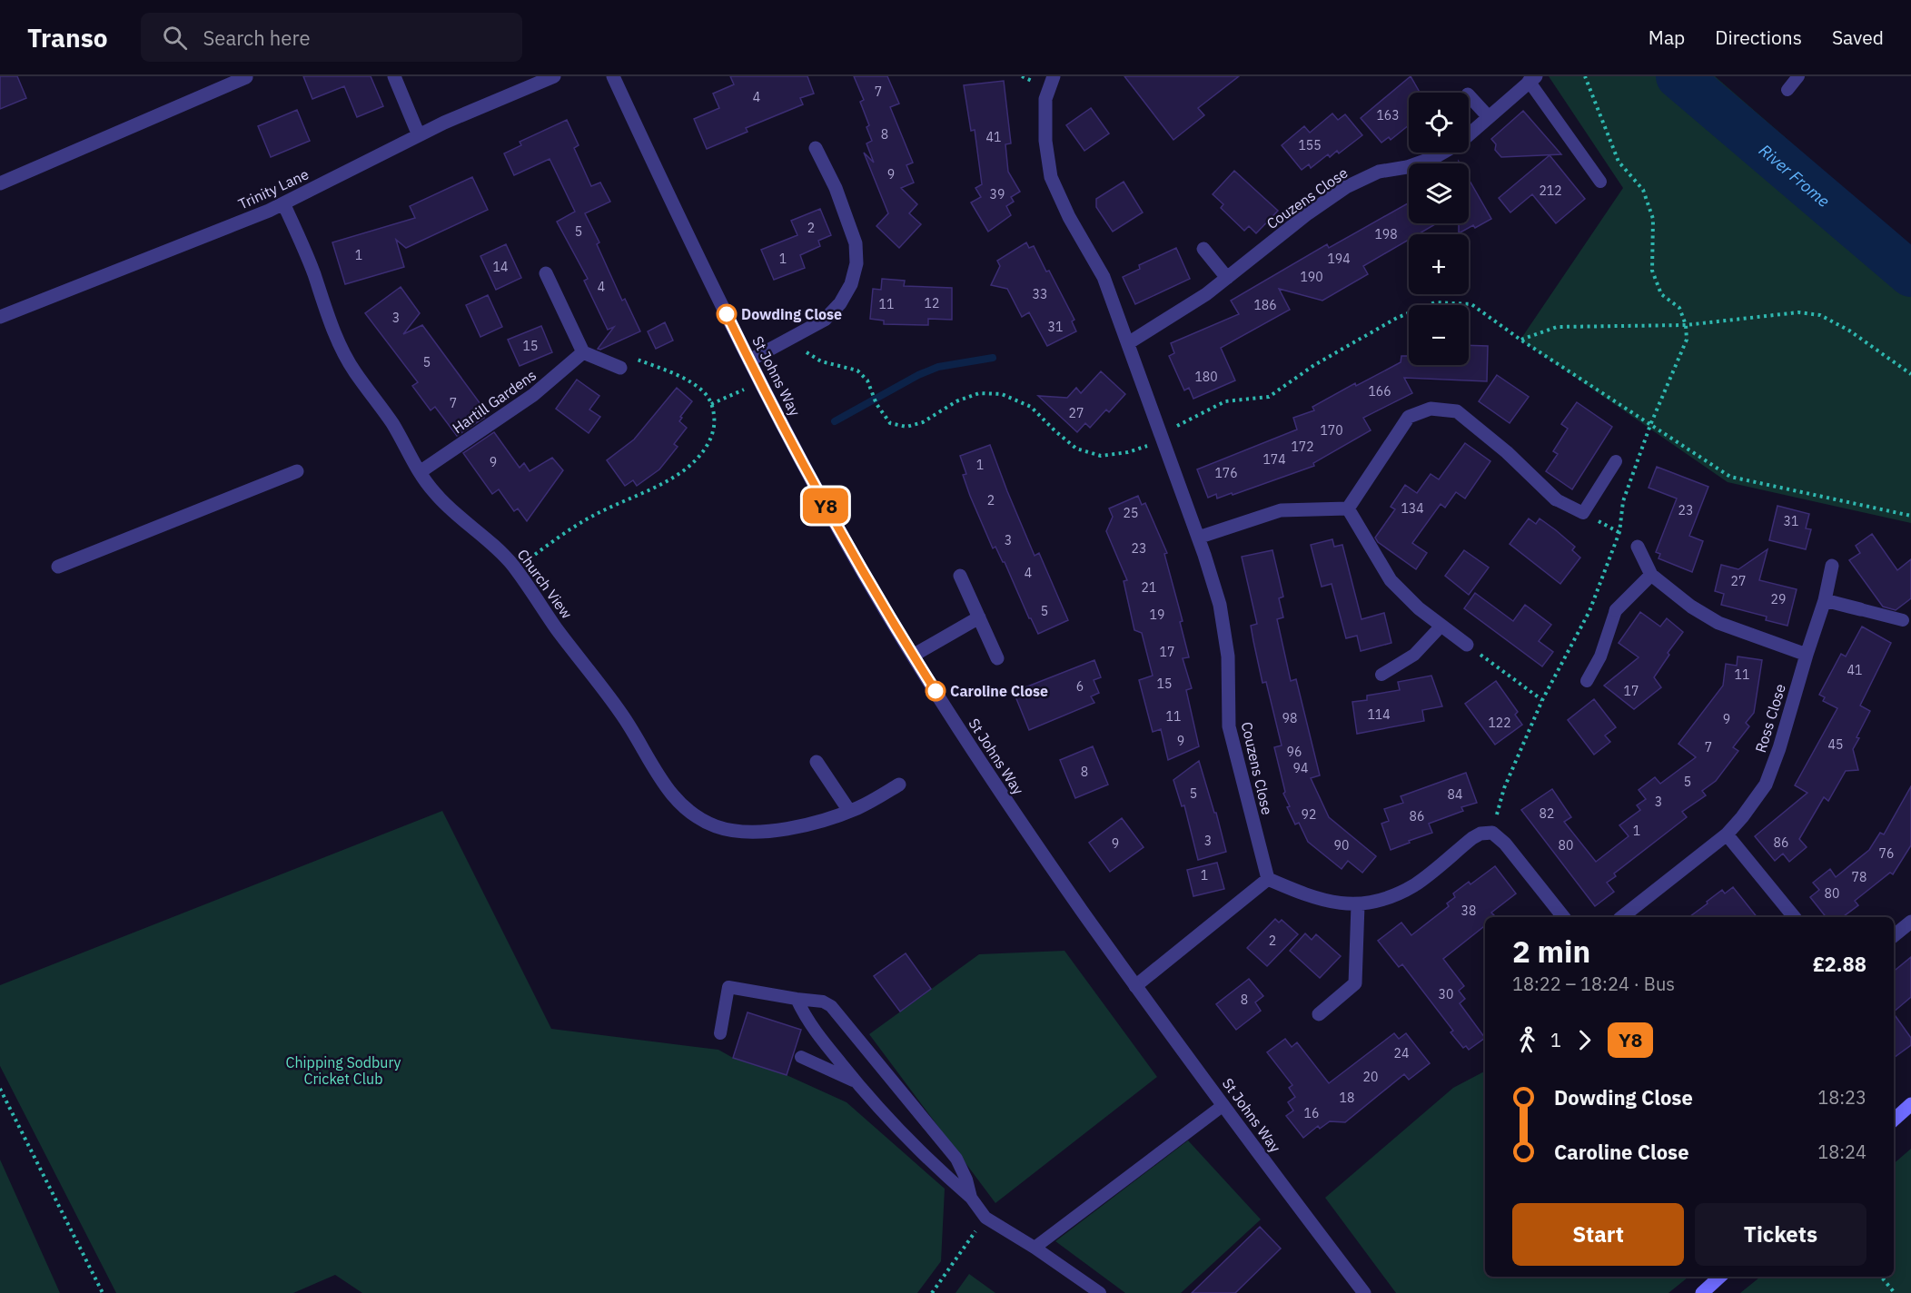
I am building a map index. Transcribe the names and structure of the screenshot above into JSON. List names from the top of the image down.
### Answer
{
  "streets": {
    "street": [
      "Trinity Lane",
      "Couzens Close",
      "St Johns Way",
      "Hartill Gardens",
      "Church View",
      "Ross Close"
    ]
  },
  "crossings": [
    ["Trinity Lane", "Church View"],
    ["Hartill Gardens", "Church View"]
  ],
  "water": ["River Frome"],
  "parks": ["Chipping Sodbury Cricket Club"],
  "places": ["Dowding Close", "Caroline Close"],
  "lines": ["bus line Y8"],
  "house_numbers": [
    "7",
    "4",
    "163",
    "8",
    "41",
    "155",
    "9",
    "212",
    "39",
    "2",
    "5",
    "198",
    "1",
    "1",
    "194",
    "14",
    "190",
    "4",
    "33",
    "12",
    "11",
    "186",
    "3",
    "31",
    "15",
    "5",
    "180",
    "166",
    "7",
    "27",
    "170",
    "172",
    "174",
    "9",
    "1",
    "176",
    "2",
    "134",
    "23",
    "25",
    "31",
    "3",
    "23",
    "4",
    "27",
    "21",
    "29",
    "5",
    "19",
    "17",
    "41",
    "11",
    "15",
    "6",
    "17",
    "114",
    "11",
    "98",
    "9",
    "122",
    "9",
    "45",
    "7",
    "96",
    "94",
    "8",
    "5",
    "5",
    "84",
    "3",
    "82",
    "92",
    "86",
    "1",
    "3",
    "86",
    "9",
    "90",
    "80",
    "76",
    "1",
    "78",
    "80",
    "38",
    "2",
    "30",
    "8",
    "24",
    "20",
    "18",
    "16"
  ],
  "page": {
    "header": "Transo",
    "search": "Search here",
    "nav": ["Map", "Directions", "Saved"],
    "on_map": "Y8",
    "map_buttons": ["+", "−"],
    "heading": ["2 min", "18:22 – 18:24 · Bus", "£2.88"],
    "legs": ["1", "Y8"],
    "list": [
      {
        "name": "Dowding Close",
        "value": "18:23"
      },
      {
        "name": "Caroline Close",
        "value": "18:24"
      }
    ],
    "buttons": ["Start", "Tickets"]
  }
}
